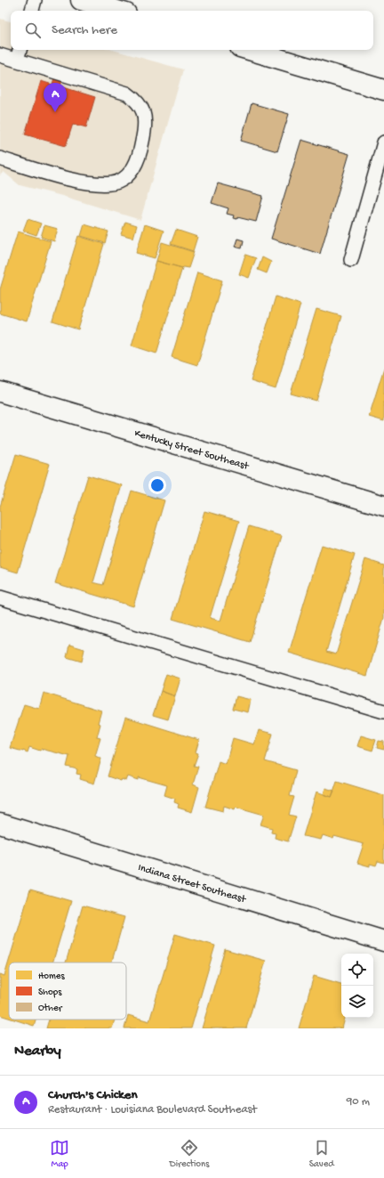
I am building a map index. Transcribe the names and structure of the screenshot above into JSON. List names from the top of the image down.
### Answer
{
  "streets": {
    "street": ["Kentucky Street Southeast", "Indiana Street Southeast"]
  },
  "legend": ["Homes", "Shops", "Other"],
  "page": {
    "search": "Search here",
    "pins": "A",
    "heading": "Nearby",
    "list": [
      {
        "mark": "A",
        "name": "Church's Chicken",
        "note": "Restaurant · Louisiana Boulevard Southeast",
        "value": "90 m"
      }
    ],
    "nav": ["Map", "Directions", "Saved"]
  }
}
